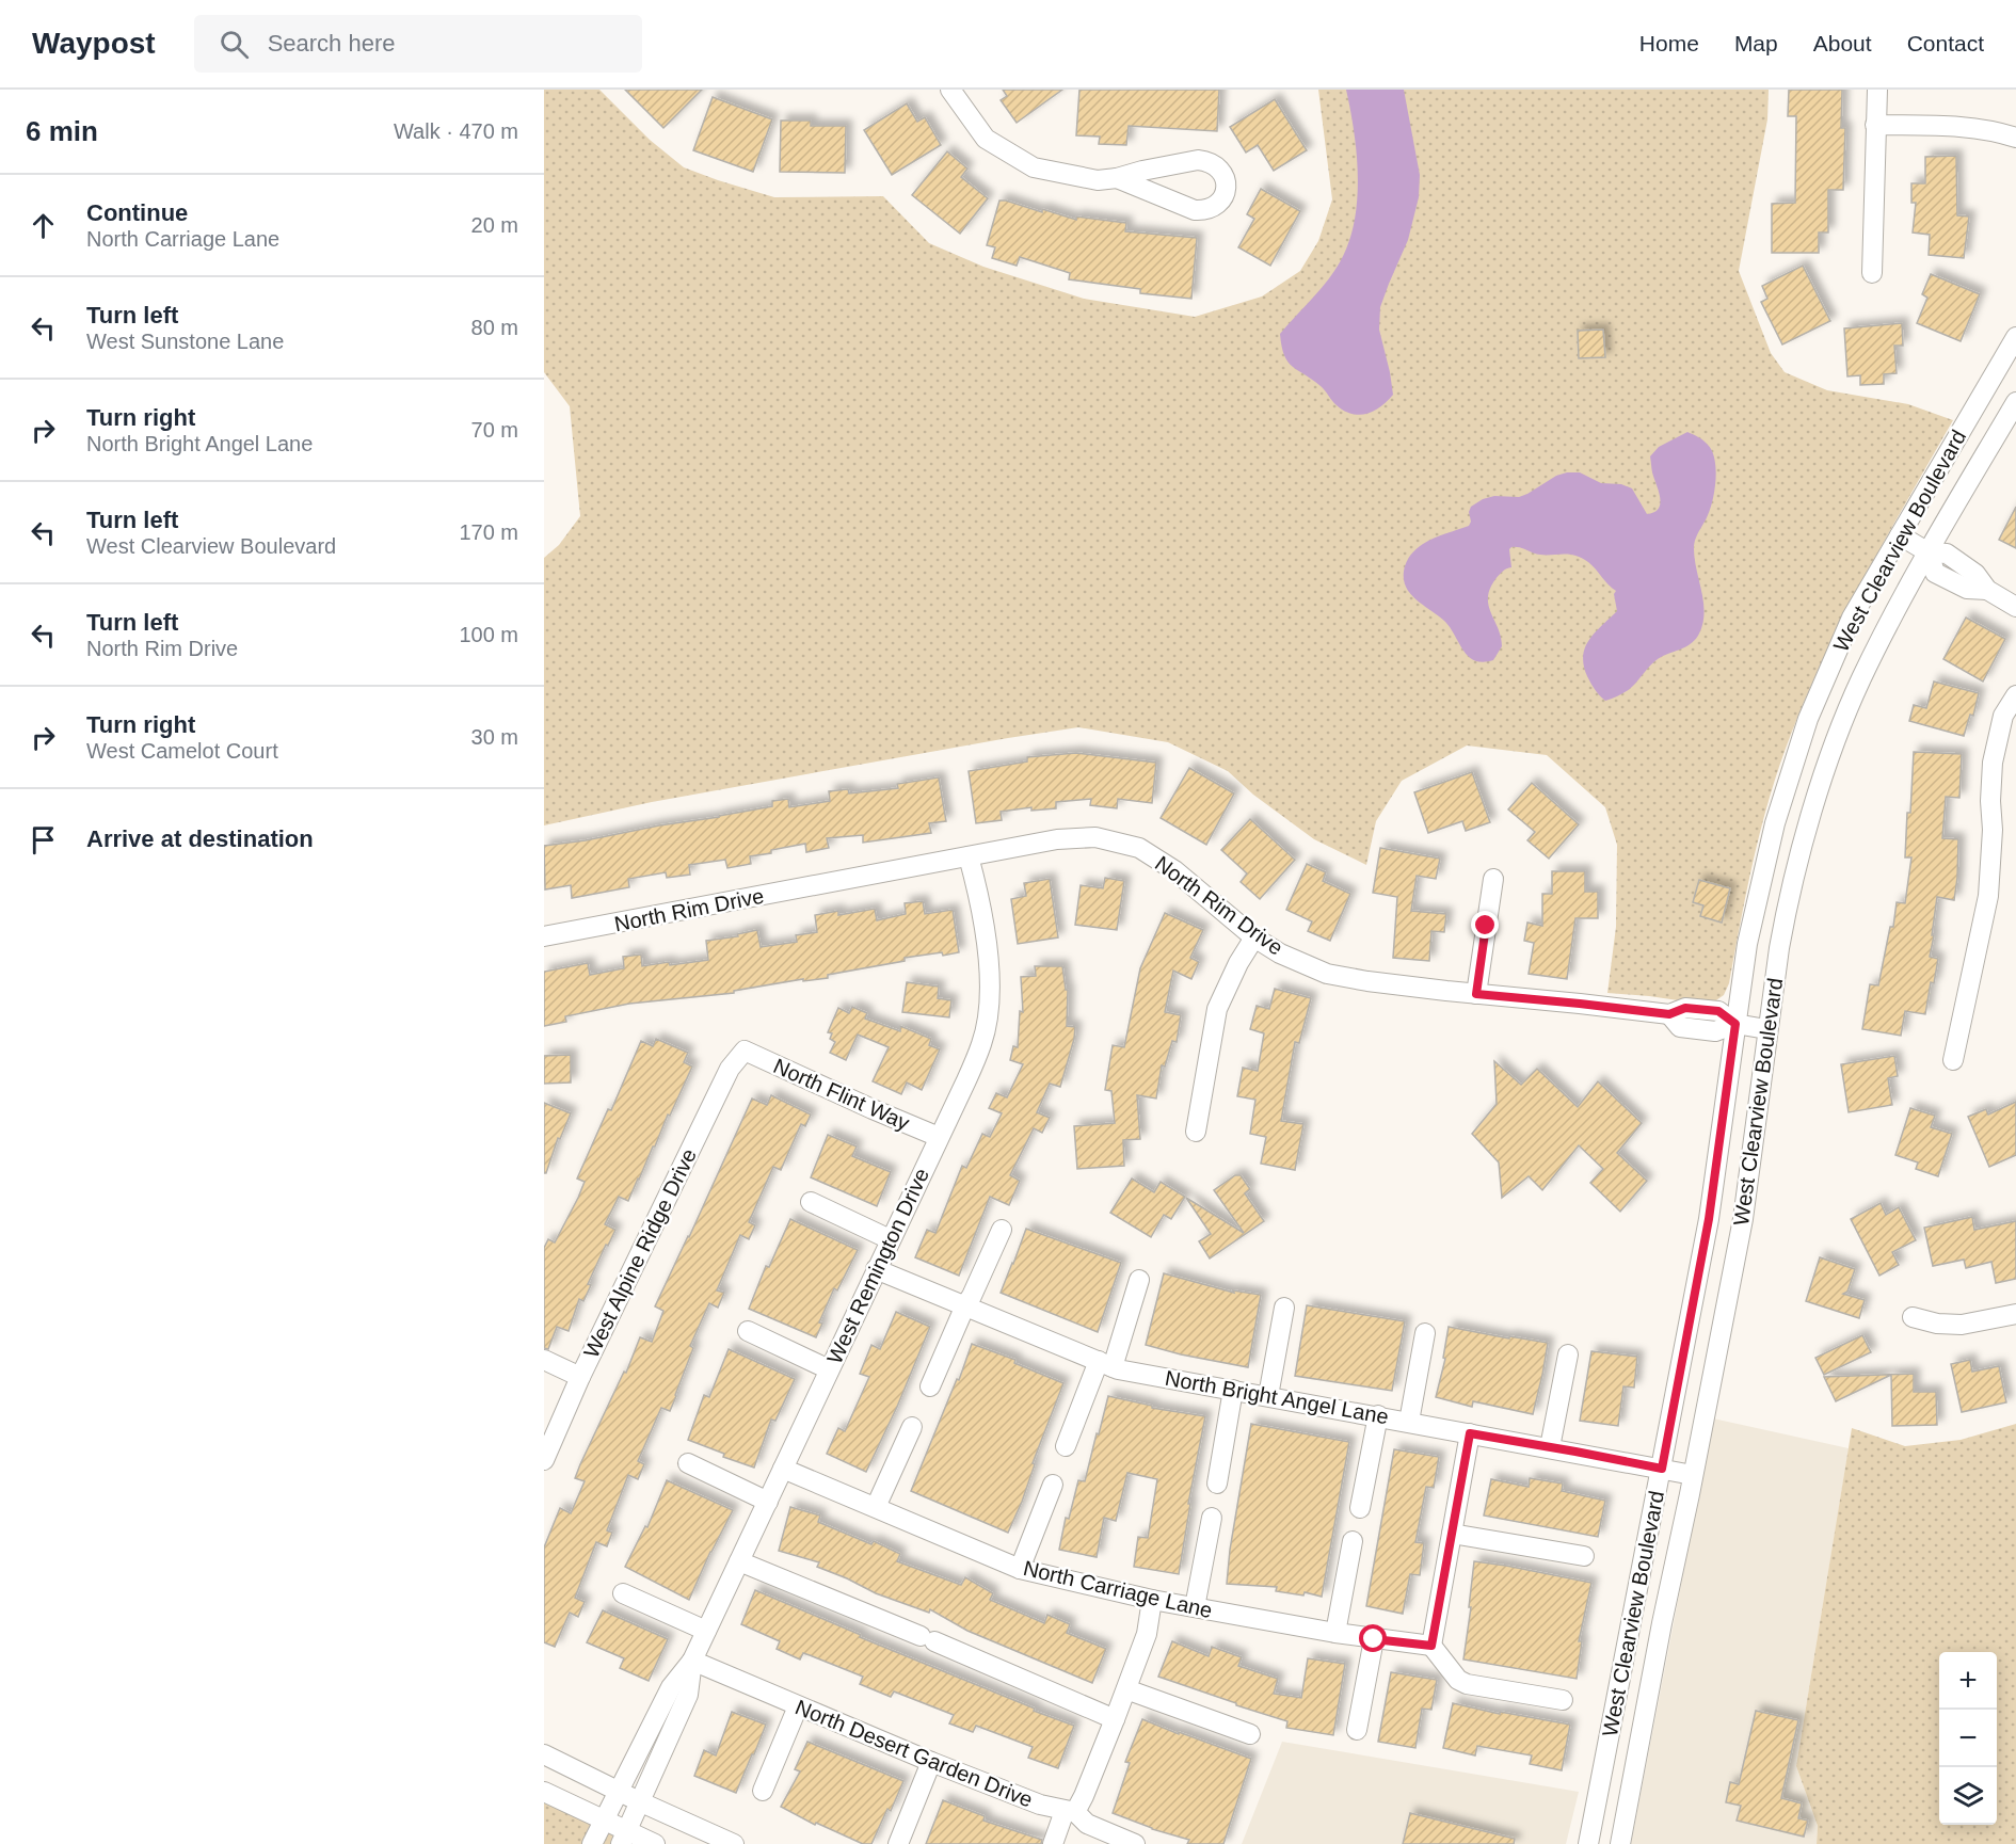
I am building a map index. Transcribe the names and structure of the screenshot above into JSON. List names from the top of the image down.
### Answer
{
  "streets": {
    "street": [
      "West Clearview Boulevard",
      "North Rim Drive",
      "North Flint Way",
      "West Alpine Ridge Drive",
      "West Remington Drive",
      "North Bright Angel Lane",
      "North Carriage Lane",
      "North Desert Garden Drive"
    ]
  },
  "crossings": [
    ["West Clearview Boulevard", "North Rim Drive"],
    ["West Clearview Boulevard", "North Bright Angel Lane"],
    ["North Rim Drive", "West Remington Drive"],
    ["North Flint Way", "West Alpine Ridge Drive"],
    ["North Flint Way", "West Remington Drive"],
    ["West Remington Drive", "North Bright Angel Lane"],
    ["West Remington Drive", "North Carriage Lane"],
    ["West Remington Drive", "North Desert Garden Drive"]
  ],
  "page": {
    "header": "Waypost",
    "search": "Search here",
    "nav": [
      "Home",
      "Map",
      "About",
      "Contact"
    ],
    "heading": ["6 min", "Walk · 470 m"],
    "list": [
      ["Continue", "North Carriage Lane", "20 m"],
      ["Turn left", "West Sunstone Lane", "80 m"],
      ["Turn right", "North Bright Angel Lane", "70 m"],
      ["Turn left", "West Clearview Boulevard", "170 m"],
      ["Turn left", "North Rim Drive", "100 m"],
      ["Turn right", "West Camelot Court", "30 m"],
      "Arrive at destination"
    ],
    "map_buttons": ["+", "−"]
  }
}
